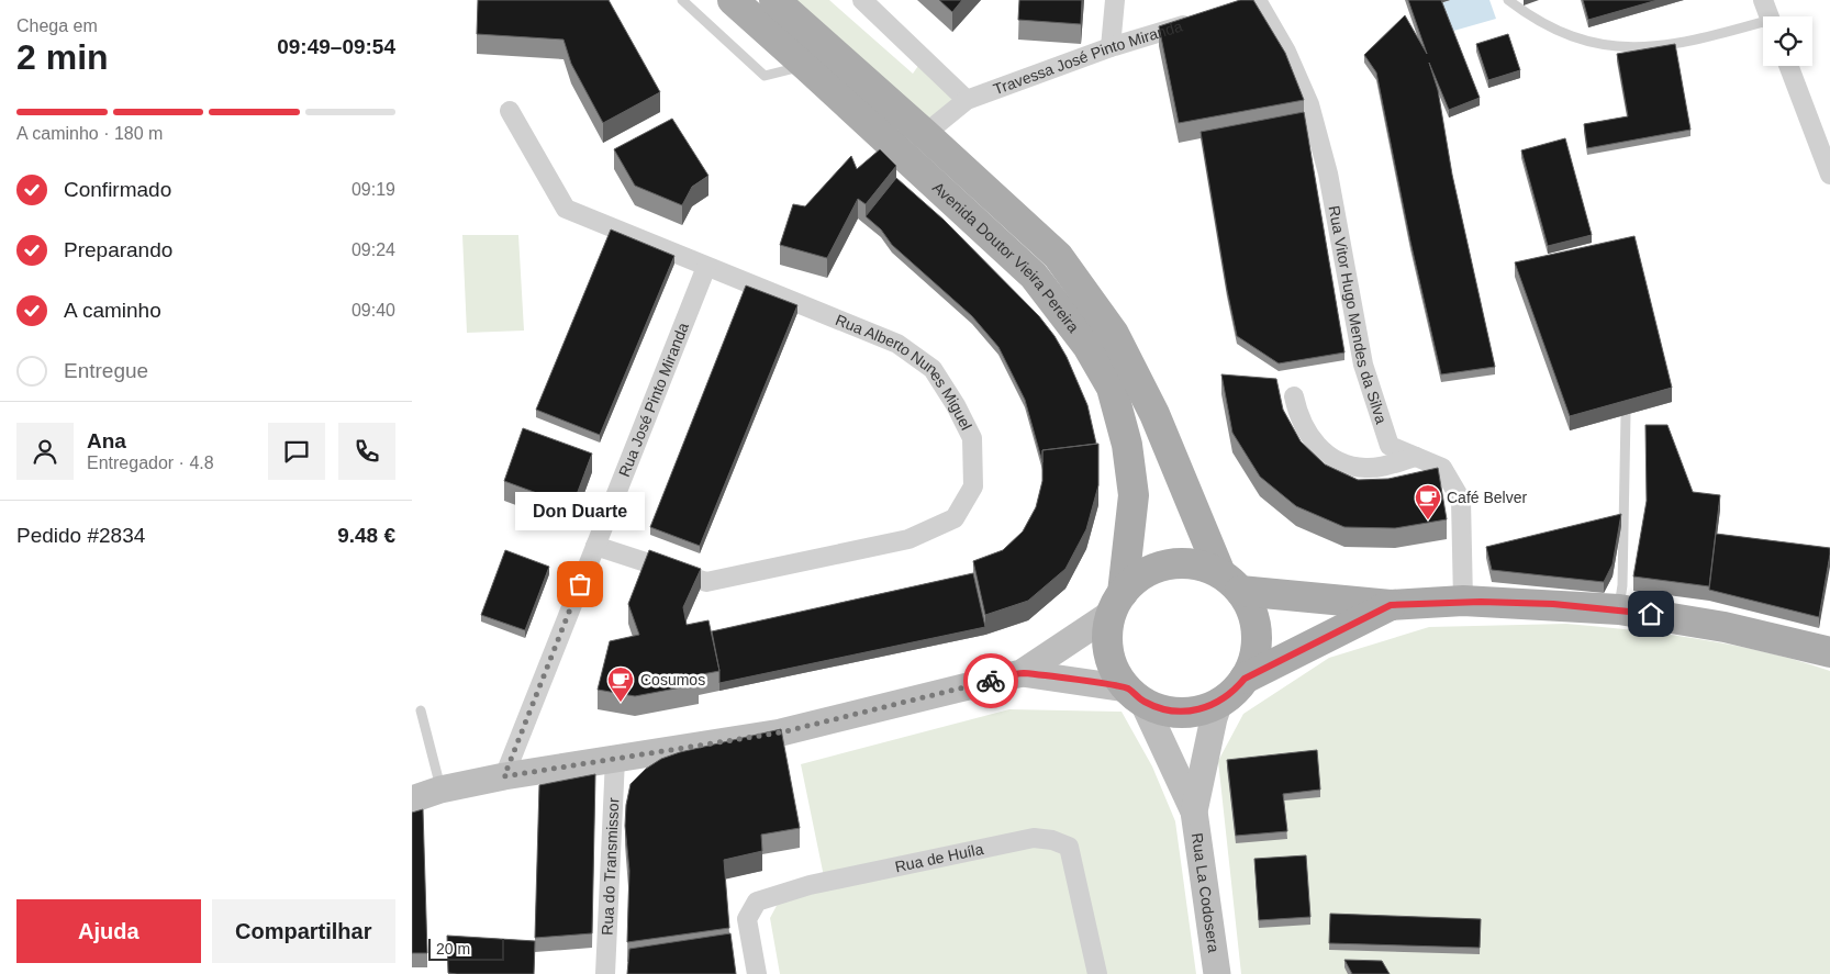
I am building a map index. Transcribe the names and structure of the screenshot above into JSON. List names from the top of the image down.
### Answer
{
  "streets": {
    "main road": ["Avenida Doutor Vieira Pereira", "Rua La Codosera"],
    "street": [
      "Travessa José Pinto Miranda",
      "Rua Vitor Hugo Mendes da Silva",
      "Rua Alberto Nunes Miguel",
      "Rua José Pinto Miranda",
      "Rua de Huíla",
      "Rua do Transmissor"
    ]
  },
  "crossings": [
    ["Travessa José Pinto Miranda", "Avenida Doutor Vieira Pereira"],
    ["Avenida Doutor Vieira Pereira", "Rua La Codosera"],
    ["Rua Alberto Nunes Miguel", "Rua José Pinto Miranda"]
  ],
  "places": {
    "cafe": ["Café Belver", "Cosumos"],
    "other": ["Don Duarte"]
  },
  "scale_bar": "20 m",
  "page": {
    "heading": ["2 min", "Chega em", "09:49–09:54"],
    "panel": [
      "Ana",
      "Entregador · 4.8",
      "Pedido #2834",
      "9.48 €"
    ],
    "bar": "A caminho · 180 m",
    "list": [
      ["Confirmado", "09:19"],
      ["Preparando", "09:24"],
      ["A caminho", "09:40"],
      "Entregue"
    ],
    "bubble": "Don Duarte",
    "buttons": ["Ajuda", "Compartilhar"],
    "scale": "20 m"
  }
}
